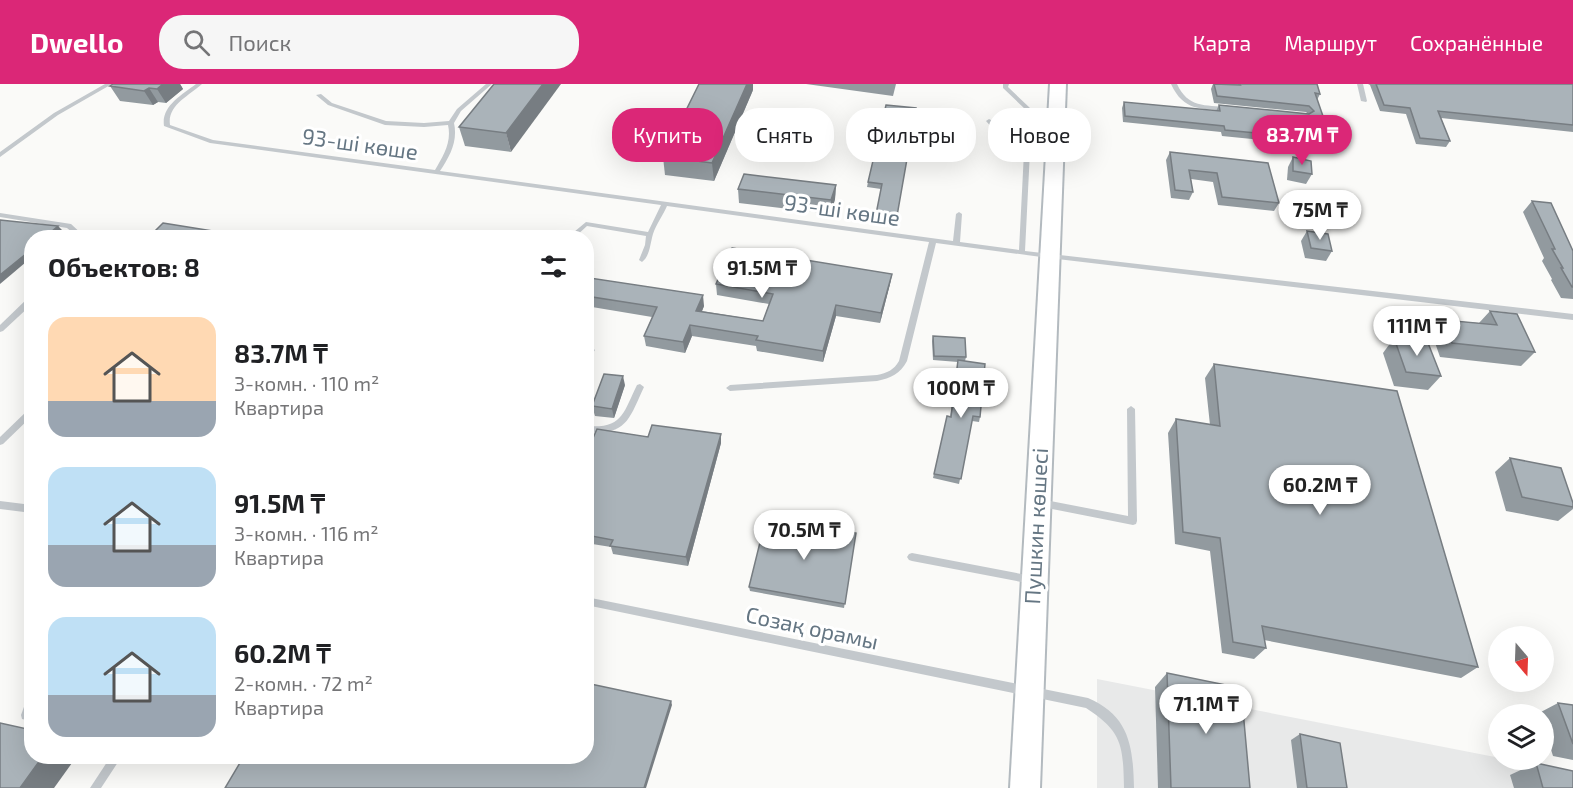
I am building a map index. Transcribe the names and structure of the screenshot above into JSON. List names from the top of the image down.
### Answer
{
  "streets": {
    "main road": ["Пушкин көшесі"],
    "lane": ["93-ші көше", "Созақ орамы"]
  },
  "crossings": [
    ["93-ші көше", "Пушкин көшесі"],
    ["Пушкин көшесі", "Созақ орамы"]
  ],
  "north": "bottom",
  "page": {
    "header": "Dwello",
    "search": "Поиск",
    "nav": ["Карта", "Маршрут", "Сохранённые"],
    "chip": [
      "Купить",
      "Снять",
      "Фильтры",
      "Новое"
    ],
    "price": [
      "83.7M ₸",
      "75M ₸",
      "91.5M ₸",
      "111M ₸",
      "100M ₸",
      "60.2M ₸",
      "70.5M ₸",
      "71.1M ₸"
    ],
    "heading": "Объектов: 8",
    "list": [
      {
        "name": "83.7M ₸",
        "note": "3-комн. · 110 m² · Квартира"
      },
      {
        "name": "91.5M ₸",
        "note": "3-комн. · 116 m² · Квартира"
      },
      {
        "name": "60.2M ₸",
        "note": "2-комн. · 72 m² · Квартира"
      }
    ]
  }
}
